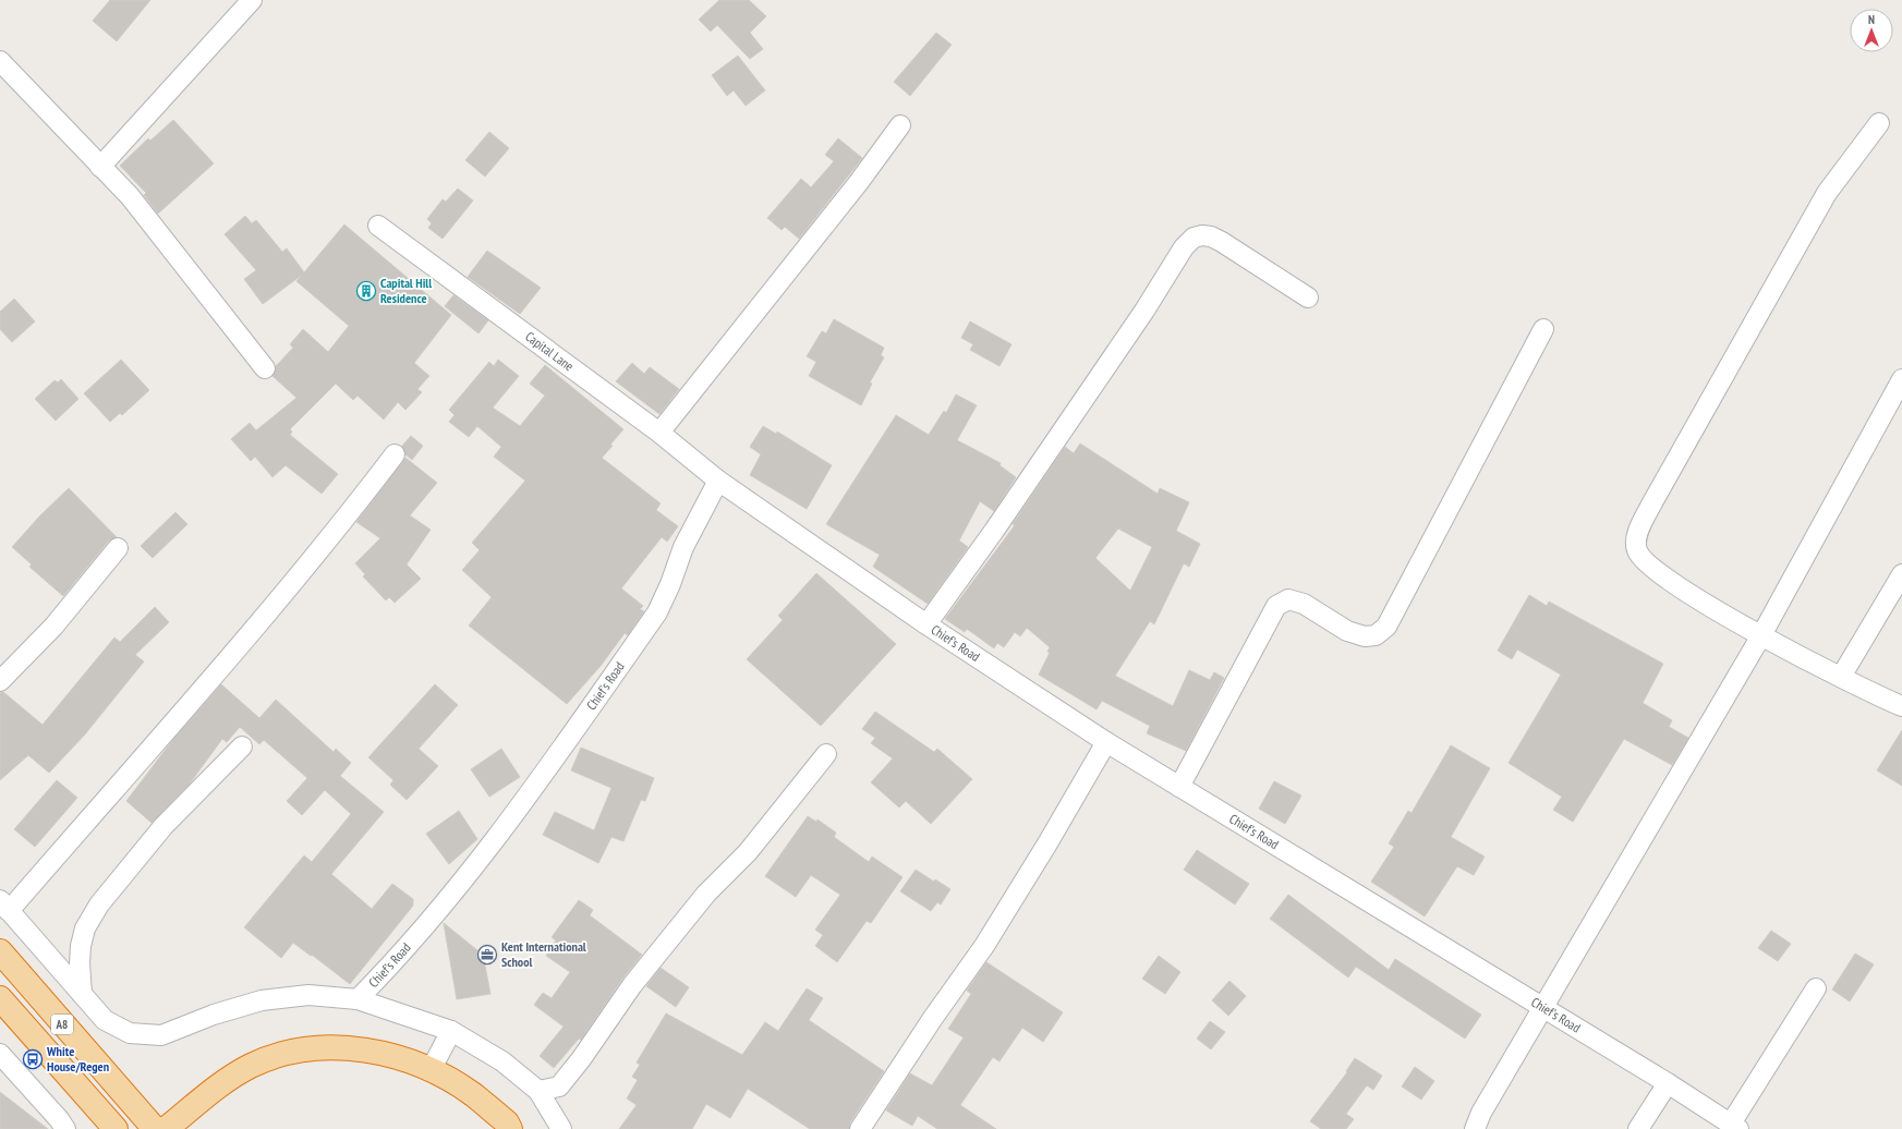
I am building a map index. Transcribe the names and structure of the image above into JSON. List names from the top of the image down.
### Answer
{
  "streets": {
    "highway": ["A8"],
    "street": ["Capital Lane", "Chief's Road"]
  },
  "crossings": [
    ["Capital Lane", "Chief's Road"]
  ],
  "places": {
    "building": ["Capital Hill Residence"],
    "office": ["Kent International School"],
    "bus stop": ["White House/Regen"]
  },
  "north": "top"
}
